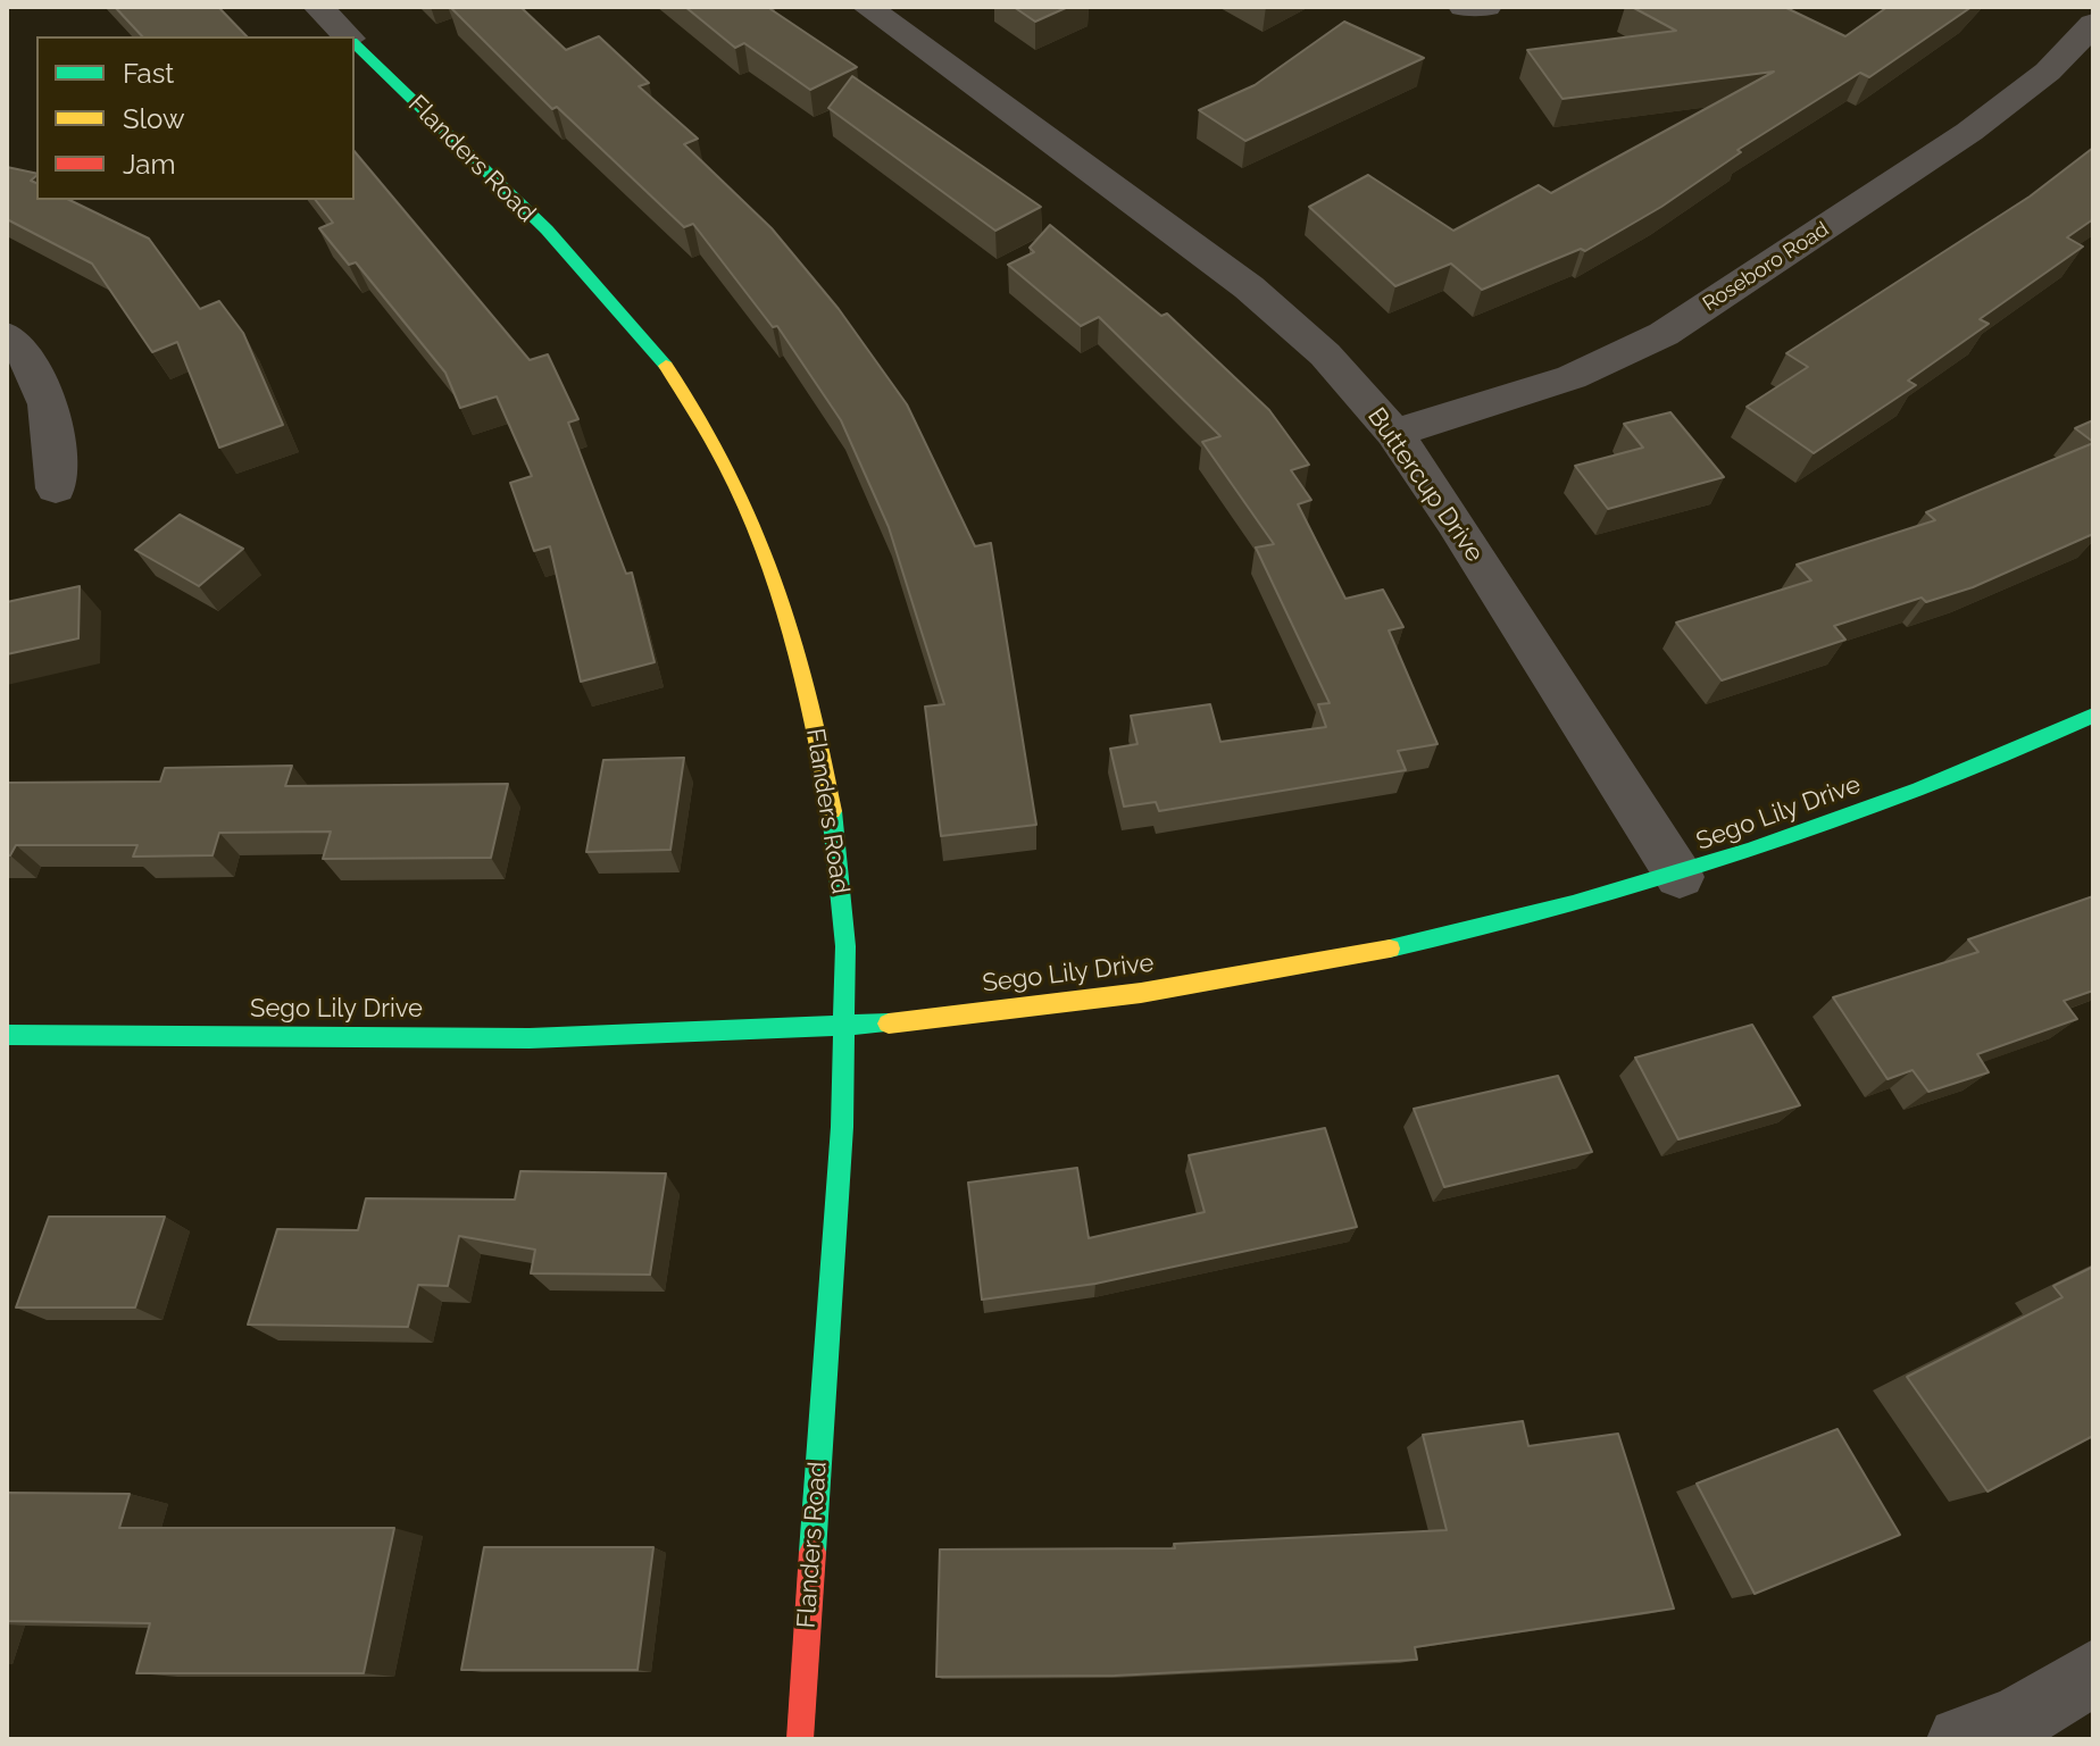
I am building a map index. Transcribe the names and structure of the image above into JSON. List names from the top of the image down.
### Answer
{
  "streets": {
    "street": [
      "Flanders Road",
      "Roseboro Road",
      "Buttercup Drive",
      "Sego Lily Drive"
    ]
  },
  "crossings": [
    ["Flanders Road", "Sego Lily Drive"],
    ["Roseboro Road", "Buttercup Drive"],
    ["Buttercup Drive", "Sego Lily Drive"]
  ],
  "legend": ["Fast", "Slow", "Jam"]
}
